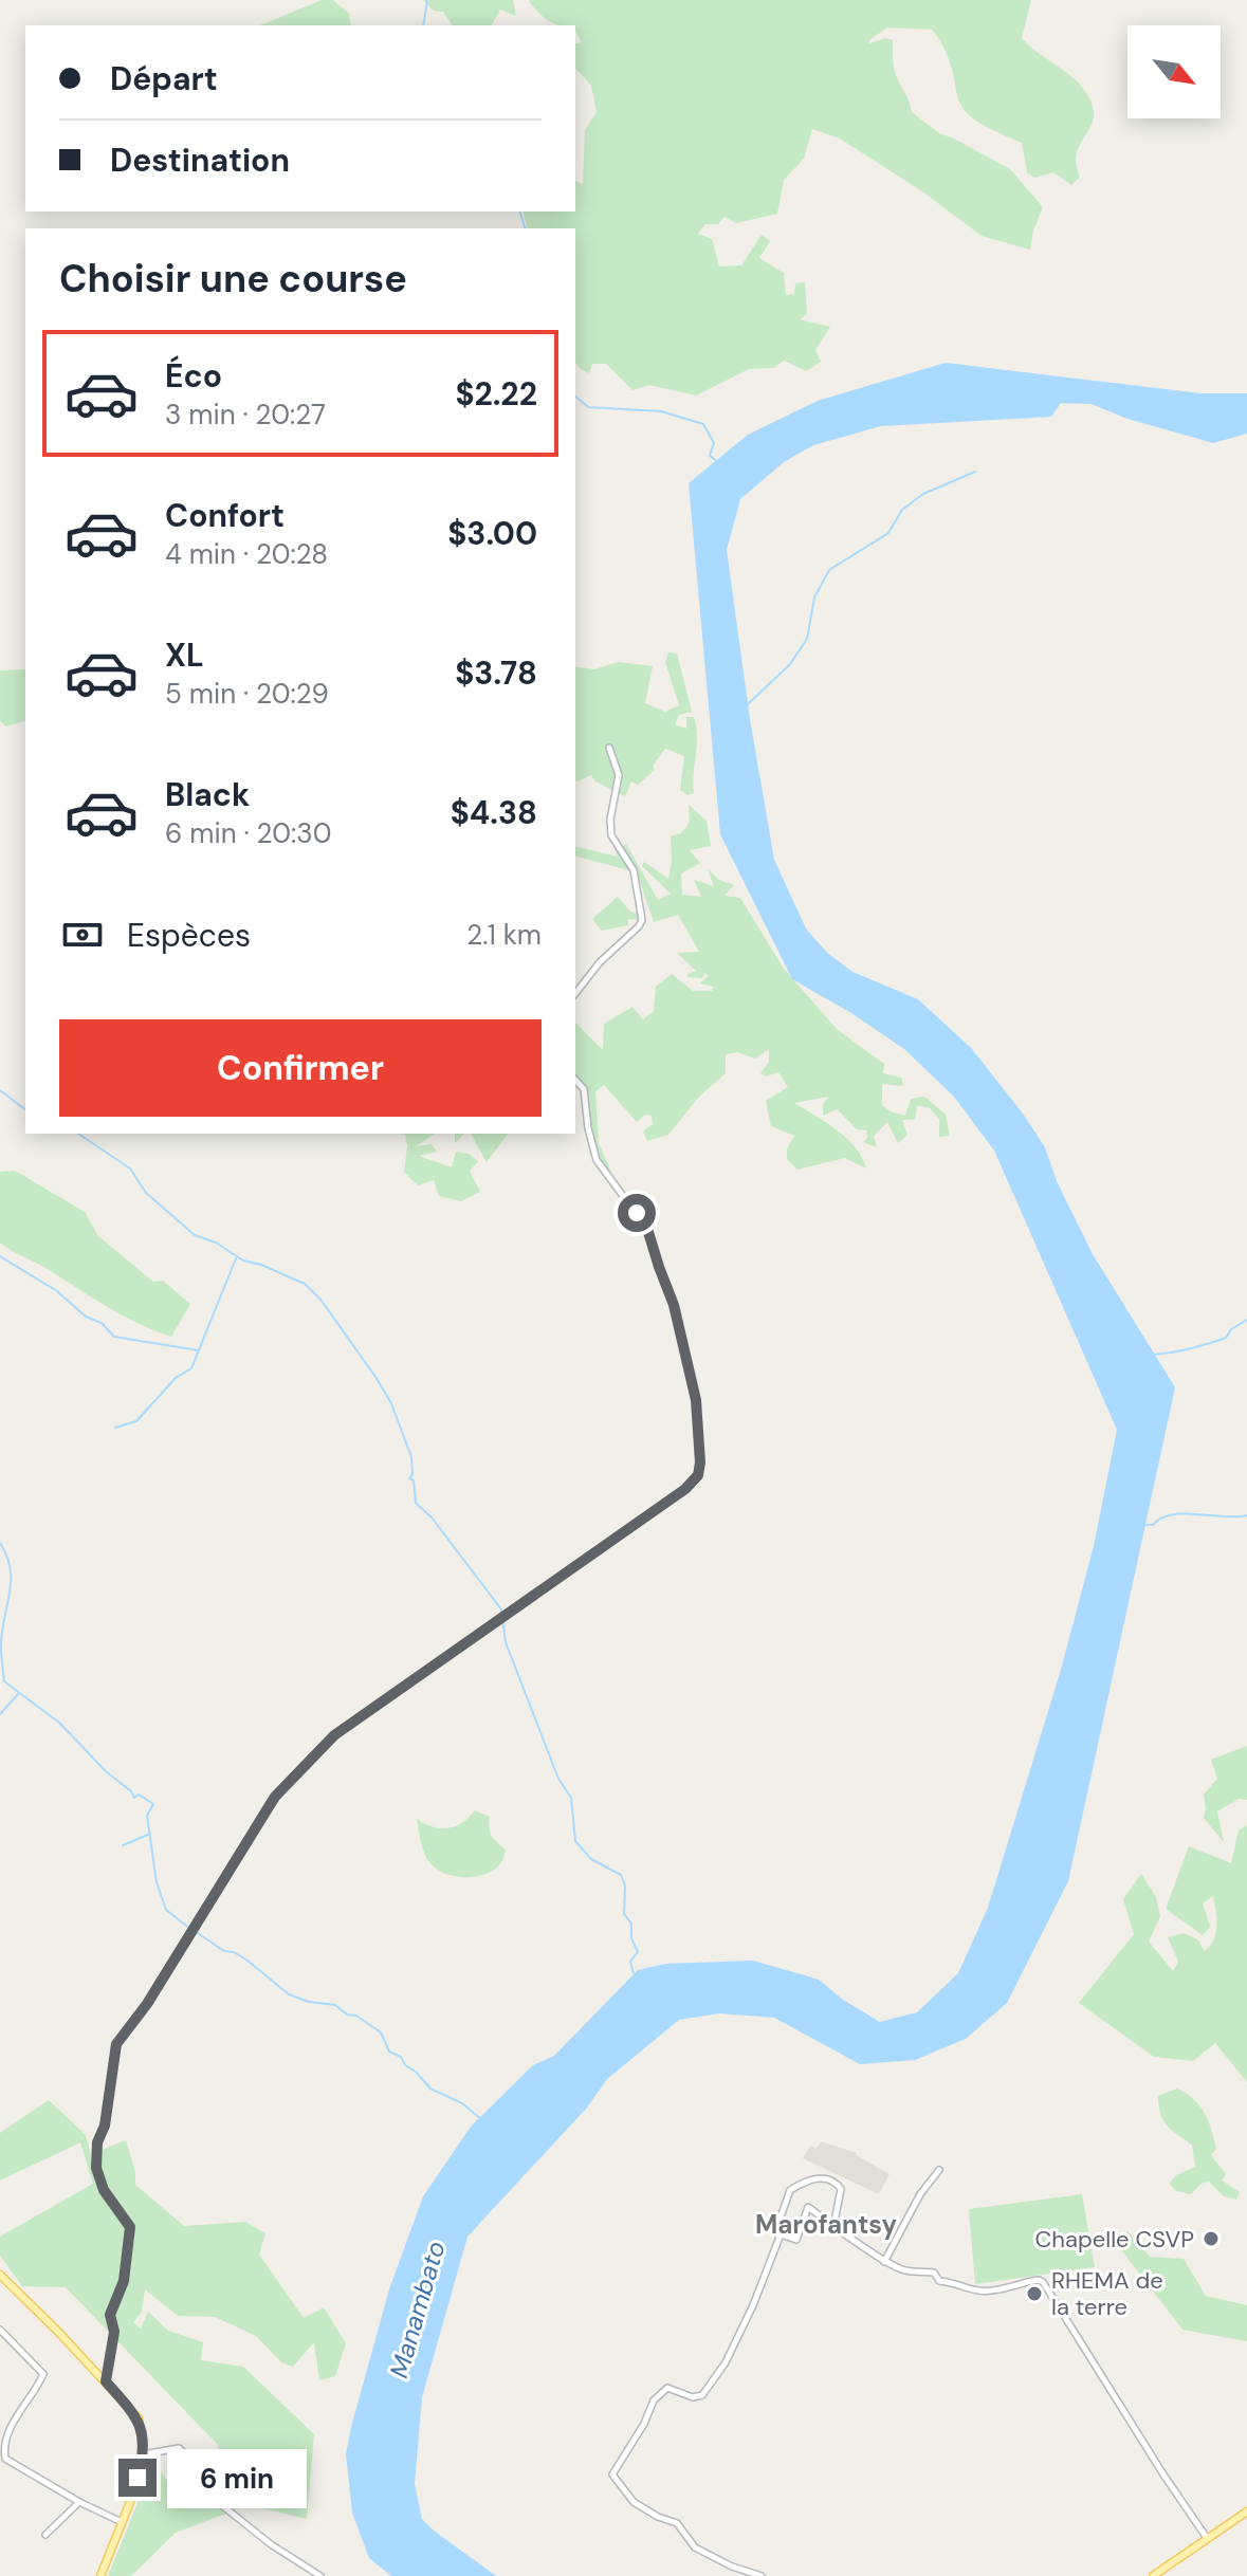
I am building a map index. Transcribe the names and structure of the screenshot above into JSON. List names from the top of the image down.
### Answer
{
  "districts": ["Marofantsy"],
  "water": ["Manambato"],
  "places": ["Chapelle CSVP", "RHEMA de la terre"],
  "north": "bottom right",
  "page": {
    "banner": ["Départ", "Destination"],
    "heading": "Choisir une course",
    "list": [
      {
        "name": "Éco",
        "note": "3 min · 20:27",
        "value": "$2.22"
      },
      {
        "name": "Confort",
        "note": "4 min · 20:28",
        "value": "$3.00"
      },
      {
        "name": "XL",
        "note": "5 min · 20:29",
        "value": "$3.78"
      },
      {
        "name": "Black",
        "note": "6 min · 20:30",
        "value": "$4.38"
      }
    ],
    "pay": ["Espèces", "2.1 km"],
    "buttons": "Confirmer",
    "bubble": "6 min"
  }
}
